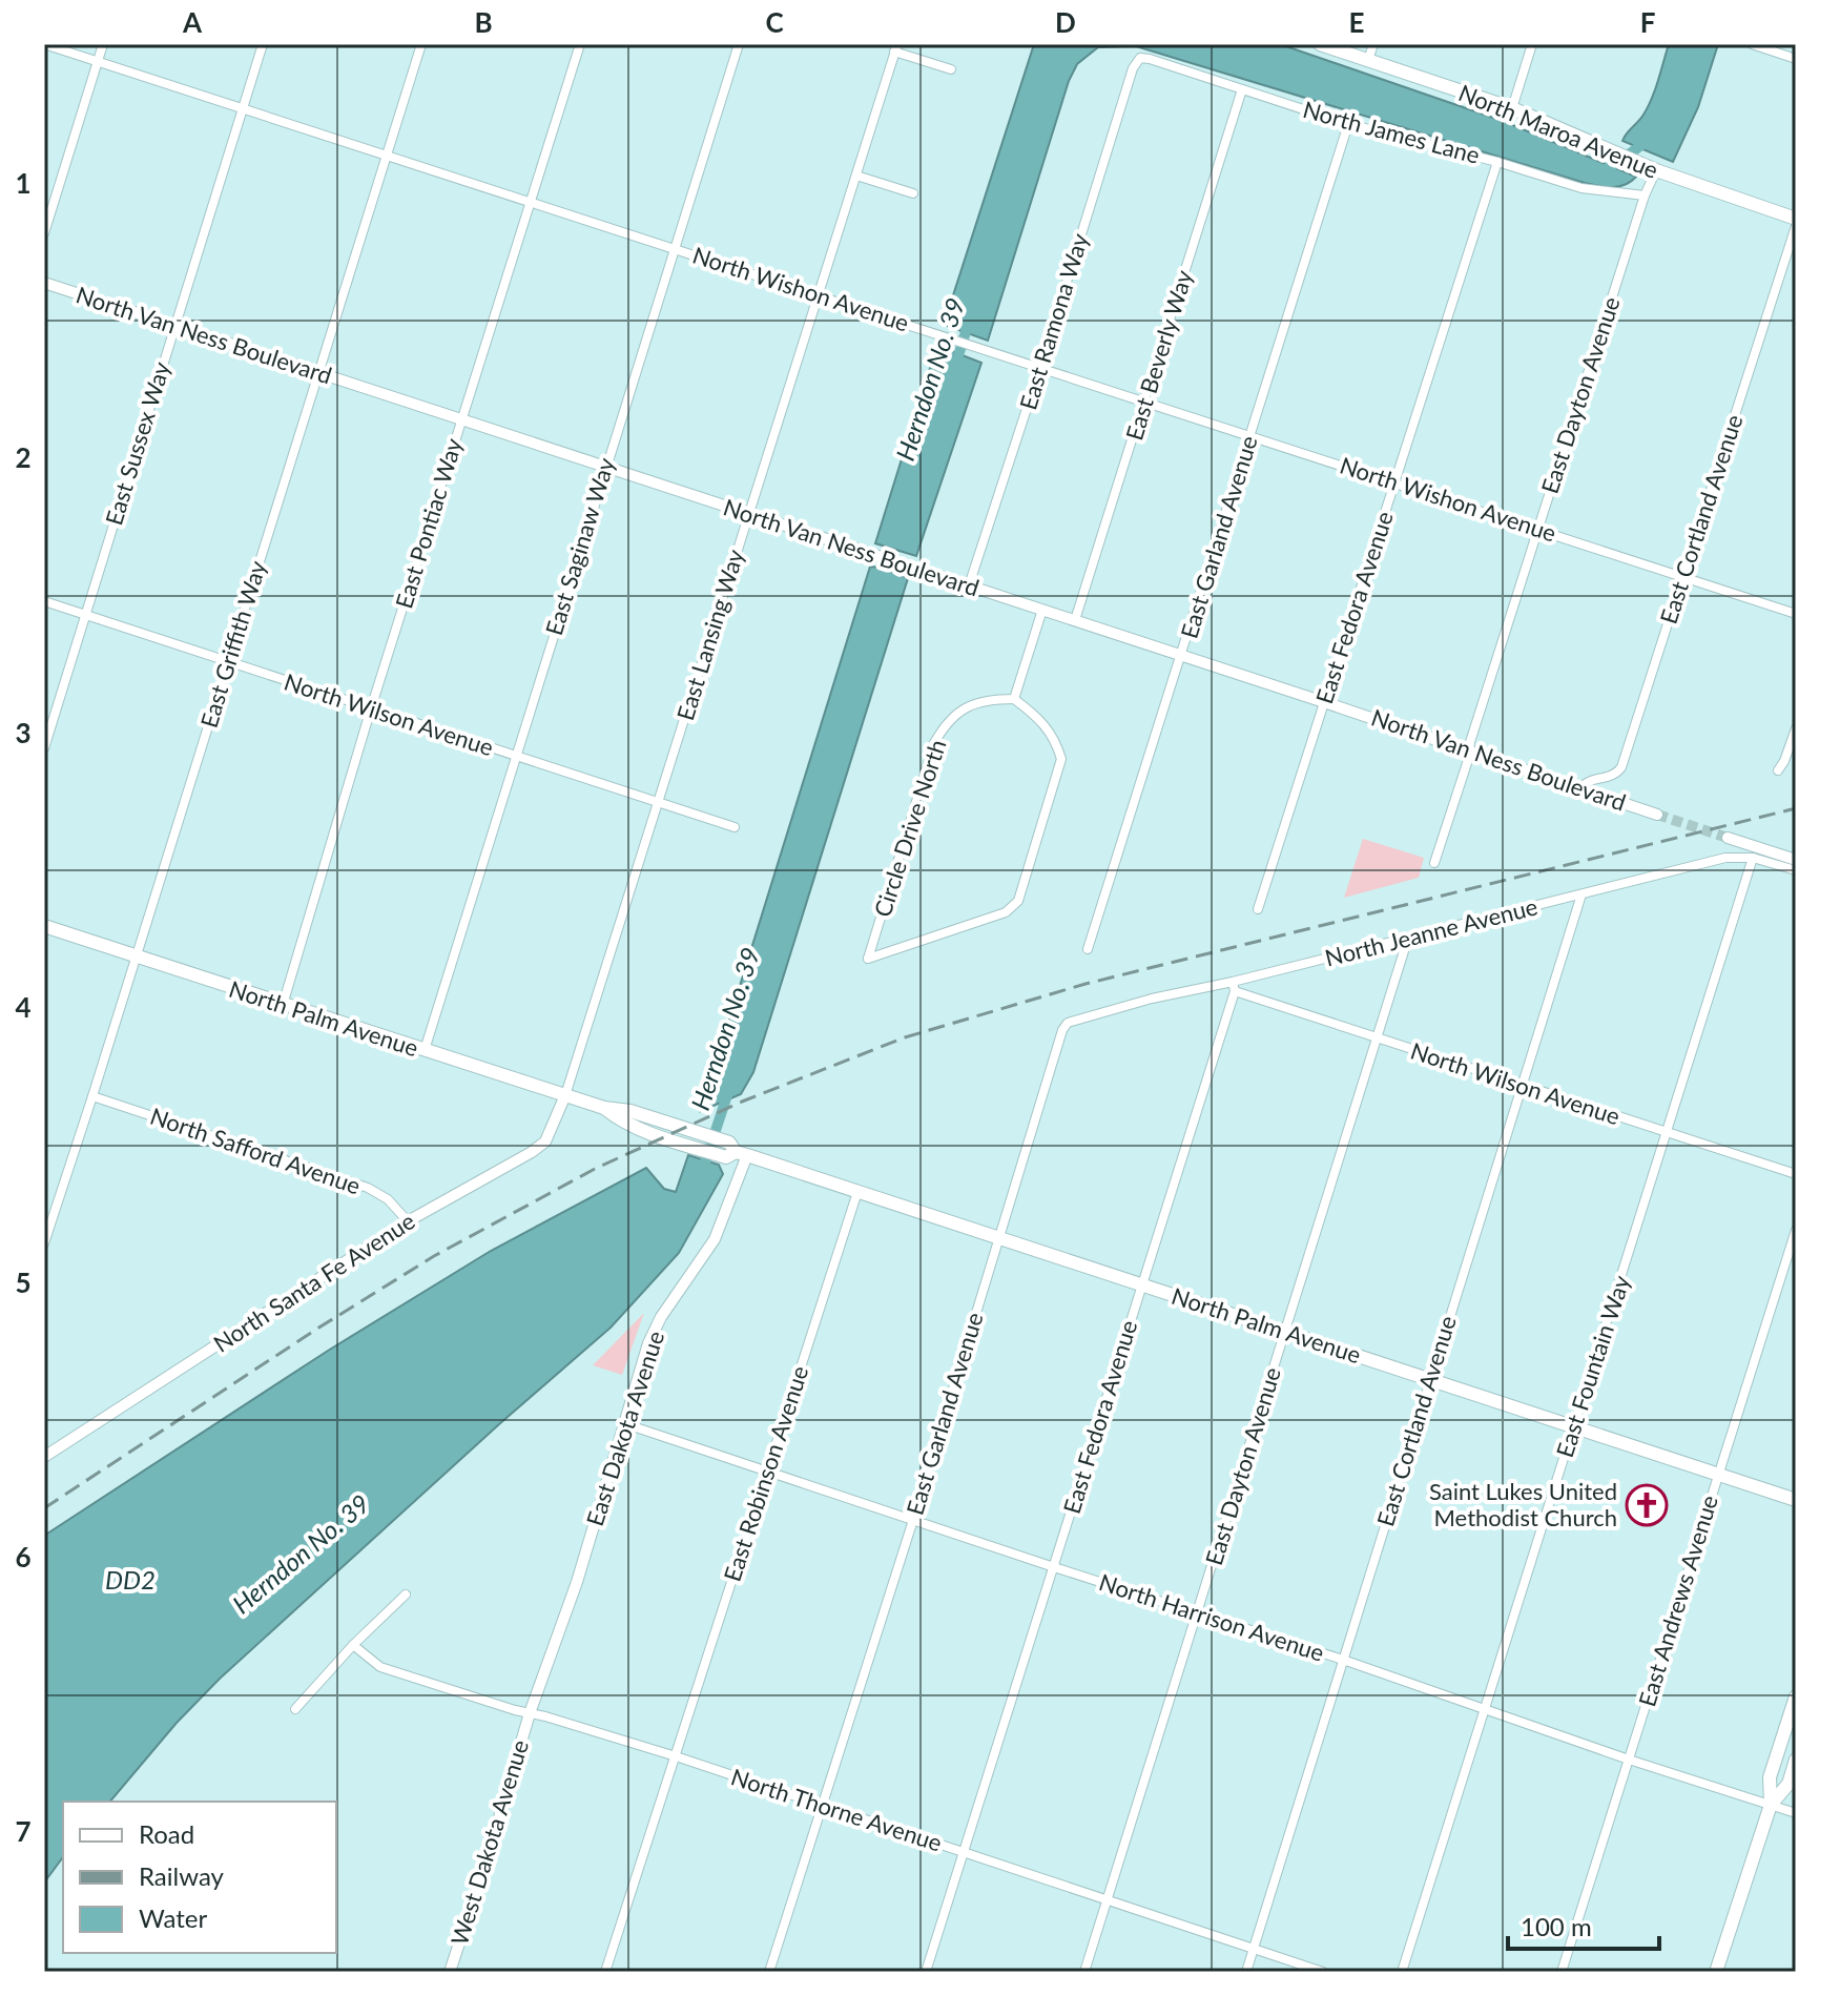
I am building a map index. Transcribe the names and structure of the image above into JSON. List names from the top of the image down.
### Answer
{
  "streets": {
    "main road": ["North Maroa Avenue", "North Palm Avenue"],
    "street": [
      "North James Lane",
      "North Wishon Avenue",
      "East Ramona Way",
      "North Van Ness Boulevard",
      "East Beverly Way",
      "East Dayton Avenue",
      "East Sussex Way",
      "East Cortland Avenue",
      "East Pontiac Way",
      "East Garland Avenue",
      "East Saginaw Way",
      "East Fedora Avenue",
      "East Lansing Way",
      "East Griffith Way",
      "North Wilson Avenue",
      "Circle Drive North",
      "North Jeanne Avenue",
      "North Safford Avenue",
      "North Santa Fe Avenue",
      "East Fountain Way",
      "East Dakota Avenue",
      "East Robinson Avenue",
      "East Andrews Avenue",
      "North Harrison Avenue",
      "North Thorne Avenue",
      "West Dakota Avenue"
    ]
  },
  "crossings": [
    ["North Maroa Avenue", "East Dayton Avenue"],
    ["North James Lane", "East Ramona Way"],
    ["North James Lane", "East Beverly Way"],
    ["North James Lane", "East Dayton Avenue"],
    ["North James Lane", "East Garland Avenue"],
    ["North James Lane", "East Fedora Avenue"],
    ["North Wishon Avenue", "East Ramona Way"],
    ["North Wishon Avenue", "East Beverly Way"],
    ["North Wishon Avenue", "East Dayton Avenue"],
    ["North Wishon Avenue", "East Sussex Way"],
    ["North Wishon Avenue", "East Cortland Avenue"],
    ["North Wishon Avenue", "East Pontiac Way"],
    ["North Wishon Avenue", "East Garland Avenue"],
    ["North Wishon Avenue", "East Saginaw Way"],
    ["North Wishon Avenue", "East Fedora Avenue"],
    ["North Wishon Avenue", "East Lansing Way"],
    ["North Wishon Avenue", "East Griffith Way"],
    ["East Ramona Way", "North Van Ness Boulevard"],
    ["North Van Ness Boulevard", "East Beverly Way"],
    ["North Van Ness Boulevard", "East Dayton Avenue"],
    ["North Van Ness Boulevard", "East Sussex Way"],
    ["North Van Ness Boulevard", "East Cortland Avenue"],
    ["North Van Ness Boulevard", "East Pontiac Way"],
    ["North Van Ness Boulevard", "East Garland Avenue"],
    ["North Van Ness Boulevard", "East Saginaw Way"],
    ["North Van Ness Boulevard", "East Fedora Avenue"],
    ["North Van Ness Boulevard", "East Lansing Way"],
    ["North Van Ness Boulevard", "East Griffith Way"],
    ["East Dayton Avenue", "North Wilson Avenue"],
    ["East Dayton Avenue", "North Jeanne Avenue"],
    ["East Dayton Avenue", "North Palm Avenue"],
    ["East Dayton Avenue", "North Harrison Avenue"],
    ["East Dayton Avenue", "North Thorne Avenue"],
    ["East Sussex Way", "North Wilson Avenue"],
    ["East Cortland Avenue", "North Wilson Avenue"],
    ["East Cortland Avenue", "North Jeanne Avenue"],
    ["East Cortland Avenue", "North Palm Avenue"],
    ["East Cortland Avenue", "North Harrison Avenue"],
    ["East Cortland Avenue", "North Thorne Avenue"],
    ["East Pontiac Way", "North Wilson Avenue"],
    ["East Pontiac Way", "North Palm Avenue"],
    ["East Garland Avenue", "North Jeanne Avenue"],
    ["East Garland Avenue", "North Palm Avenue"],
    ["East Garland Avenue", "North Harrison Avenue"],
    ["East Garland Avenue", "North Thorne Avenue"],
    ["East Saginaw Way", "North Wilson Avenue"],
    ["East Saginaw Way", "North Palm Avenue"],
    ["East Fedora Avenue", "North Wilson Avenue"],
    ["East Fedora Avenue", "North Jeanne Avenue"],
    ["East Fedora Avenue", "North Palm Avenue"],
    ["East Fedora Avenue", "North Harrison Avenue"],
    ["East Fedora Avenue", "North Thorne Avenue"],
    ["East Lansing Way", "North Wilson Avenue"],
    ["East Lansing Way", "North Palm Avenue"],
    ["East Lansing Way", "North Santa Fe Avenue"],
    ["East Griffith Way", "North Wilson Avenue"],
    ["East Griffith Way", "North Palm Avenue"],
    ["East Griffith Way", "North Safford Avenue"],
    ["North Wilson Avenue", "North Jeanne Avenue"],
    ["North Wilson Avenue", "East Fountain Way"],
    ["North Jeanne Avenue", "East Fountain Way"],
    ["North Palm Avenue", "North Santa Fe Avenue"],
    ["North Palm Avenue", "East Fountain Way"],
    ["North Palm Avenue", "East Dakota Avenue"],
    ["North Palm Avenue", "East Robinson Avenue"],
    ["North Palm Avenue", "East Andrews Avenue"],
    ["North Safford Avenue", "North Santa Fe Avenue"],
    ["East Fountain Way", "North Harrison Avenue"],
    ["East Dakota Avenue", "North Harrison Avenue"],
    ["East Dakota Avenue", "North Thorne Avenue"],
    ["East Dakota Avenue", "West Dakota Avenue"],
    ["East Robinson Avenue", "North Harrison Avenue"],
    ["East Robinson Avenue", "North Thorne Avenue"],
    ["East Andrews Avenue", "North Harrison Avenue"],
    ["North Thorne Avenue", "West Dakota Avenue"]
  ],
  "water": ["Herndon No. 39", "DD2"],
  "places": {
    "church": ["Saint Lukes United Methodist Church"]
  },
  "legend": ["Road", "Railway", "Water"],
  "scale_bar": "100 m",
  "grid": {
    "columns": [
      "A",
      "B",
      "C",
      "D",
      "E",
      "F"
    ],
    "rows": [
      "1",
      "2",
      "3",
      "4",
      "5",
      "6",
      "7"
    ]
  }
}
